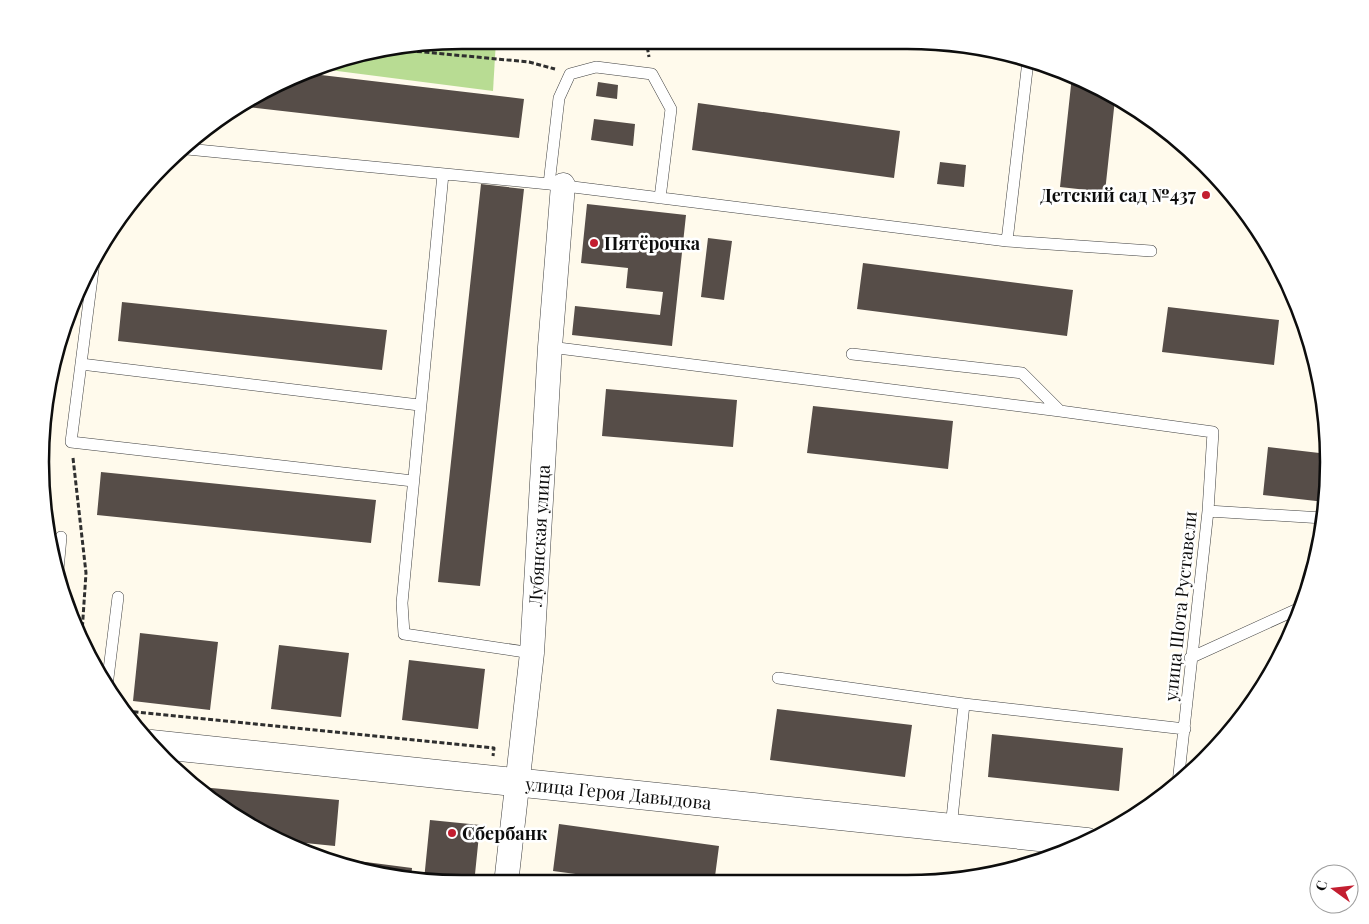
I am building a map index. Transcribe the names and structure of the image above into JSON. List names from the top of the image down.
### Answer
{
  "streets": {
    "street": ["Лубянская улица", "улица Героя Давыдова"],
    "lane": ["улица Шота Руставели"]
  },
  "crossings": [
    ["Лубянская улица", "улица Героя Давыдова"]
  ],
  "places": ["Детский сад №437", "Пятёрочка", "Сбербанк"],
  "north": "left"
}
